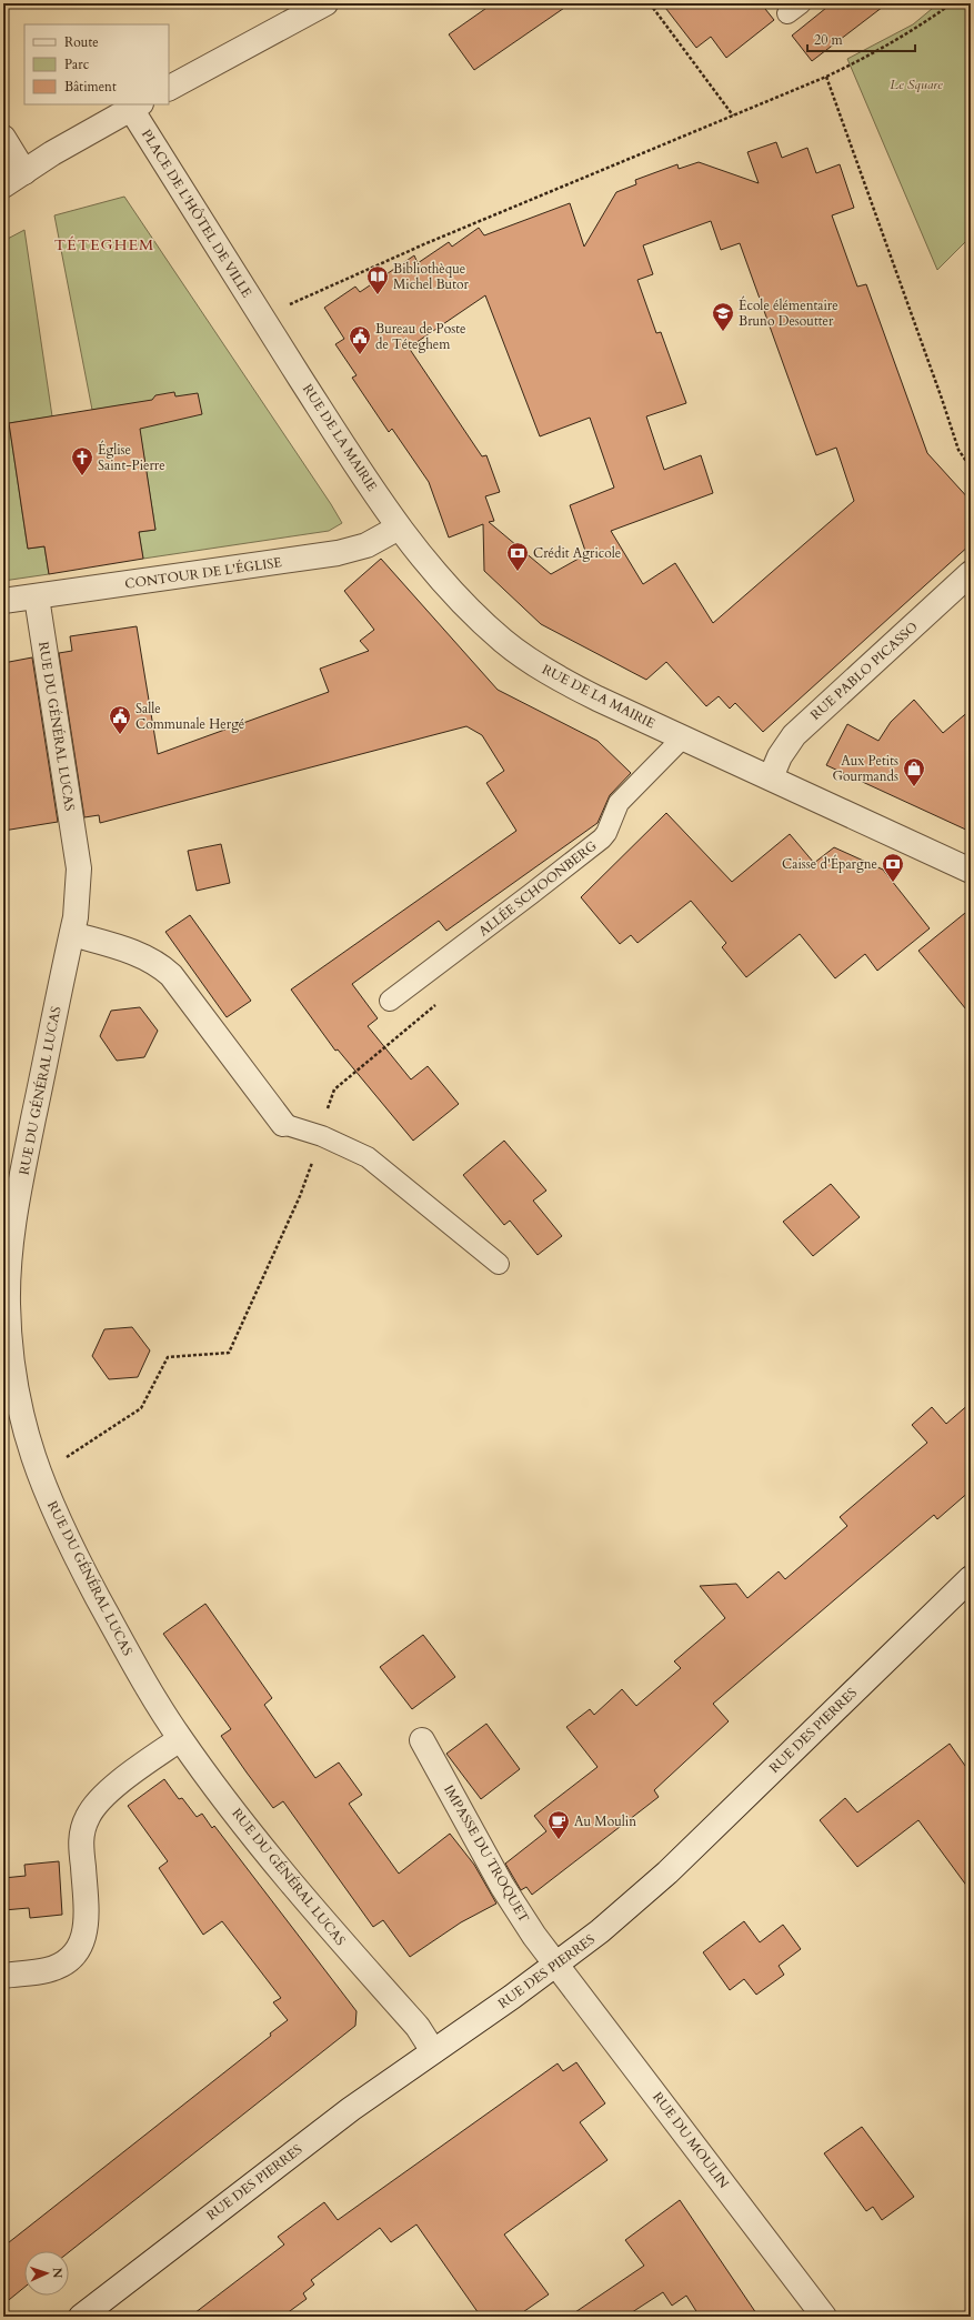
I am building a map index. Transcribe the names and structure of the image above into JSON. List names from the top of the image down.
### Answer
{
  "streets": {
    "street": [
      "PLACE DE L'HÔTEL DE VILLE",
      "RUE DE LA MAIRIE",
      "CONTOUR DE L'ÉGLISE",
      "RUE PABLO PICASSO",
      "RUE DU GÉNÉRAL LUCAS",
      "RUE DES PIERRES",
      "IMPASSE DU TROQUET",
      "RUE DU MOULIN"
    ],
    "lane": ["ALLÉE SCHOONBERG"]
  },
  "crossings": [
    ["PLACE DE L'HÔTEL DE VILLE", "RUE DE LA MAIRIE"],
    ["RUE DE LA MAIRIE", "CONTOUR DE L'ÉGLISE"],
    ["RUE DE LA MAIRIE", "RUE PABLO PICASSO"],
    ["RUE DE LA MAIRIE", "ALLÉE SCHOONBERG"],
    ["CONTOUR DE L'ÉGLISE", "RUE DU GÉNÉRAL LUCAS"],
    ["RUE DU GÉNÉRAL LUCAS", "RUE DES PIERRES"],
    ["RUE DES PIERRES", "IMPASSE DU TROQUET"],
    ["RUE DES PIERRES", "RUE DU MOULIN"],
    ["IMPASSE DU TROQUET", "RUE DU MOULIN"]
  ],
  "districts": ["TÉTEGHEM"],
  "parks": ["Le Square"],
  "places": {
    "library": ["Bibliothèque Michel Butor"],
    "school or university": ["École élémentaire Bruno Desoutter"],
    "public building": ["Bureau de Poste de Téteghem", "Salle Communale Hergé"],
    "church": ["Église Saint-Pierre"],
    "bank": ["Crédit Agricole", "Caisse d'Épargne"],
    "shop": ["Aux Petits Gourmands"],
    "cafe": ["Au Moulin"]
  },
  "legend": ["Route", "Parc", "Bâtiment"],
  "scale_bar": "20 m",
  "north": "right"
}
